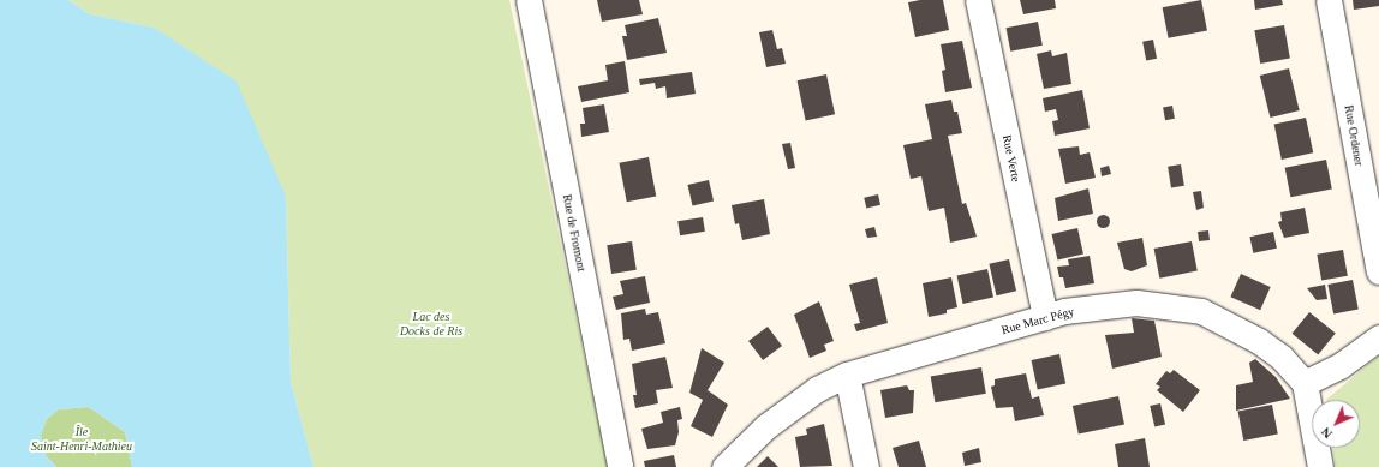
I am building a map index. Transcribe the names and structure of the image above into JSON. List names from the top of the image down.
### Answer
{
  "streets": {
    "street": [
      "Rue Ordener",
      "Rue Verte",
      "Rue de Fromont",
      "Rue Marc Pégy"
    ]
  },
  "crossings": [
    ["Rue Verte", "Rue Marc Pégy"]
  ],
  "parks": ["Lac des Docks de Ris", "Île Saint-Henri-Mathieu"],
  "north": "bottom left"
}
